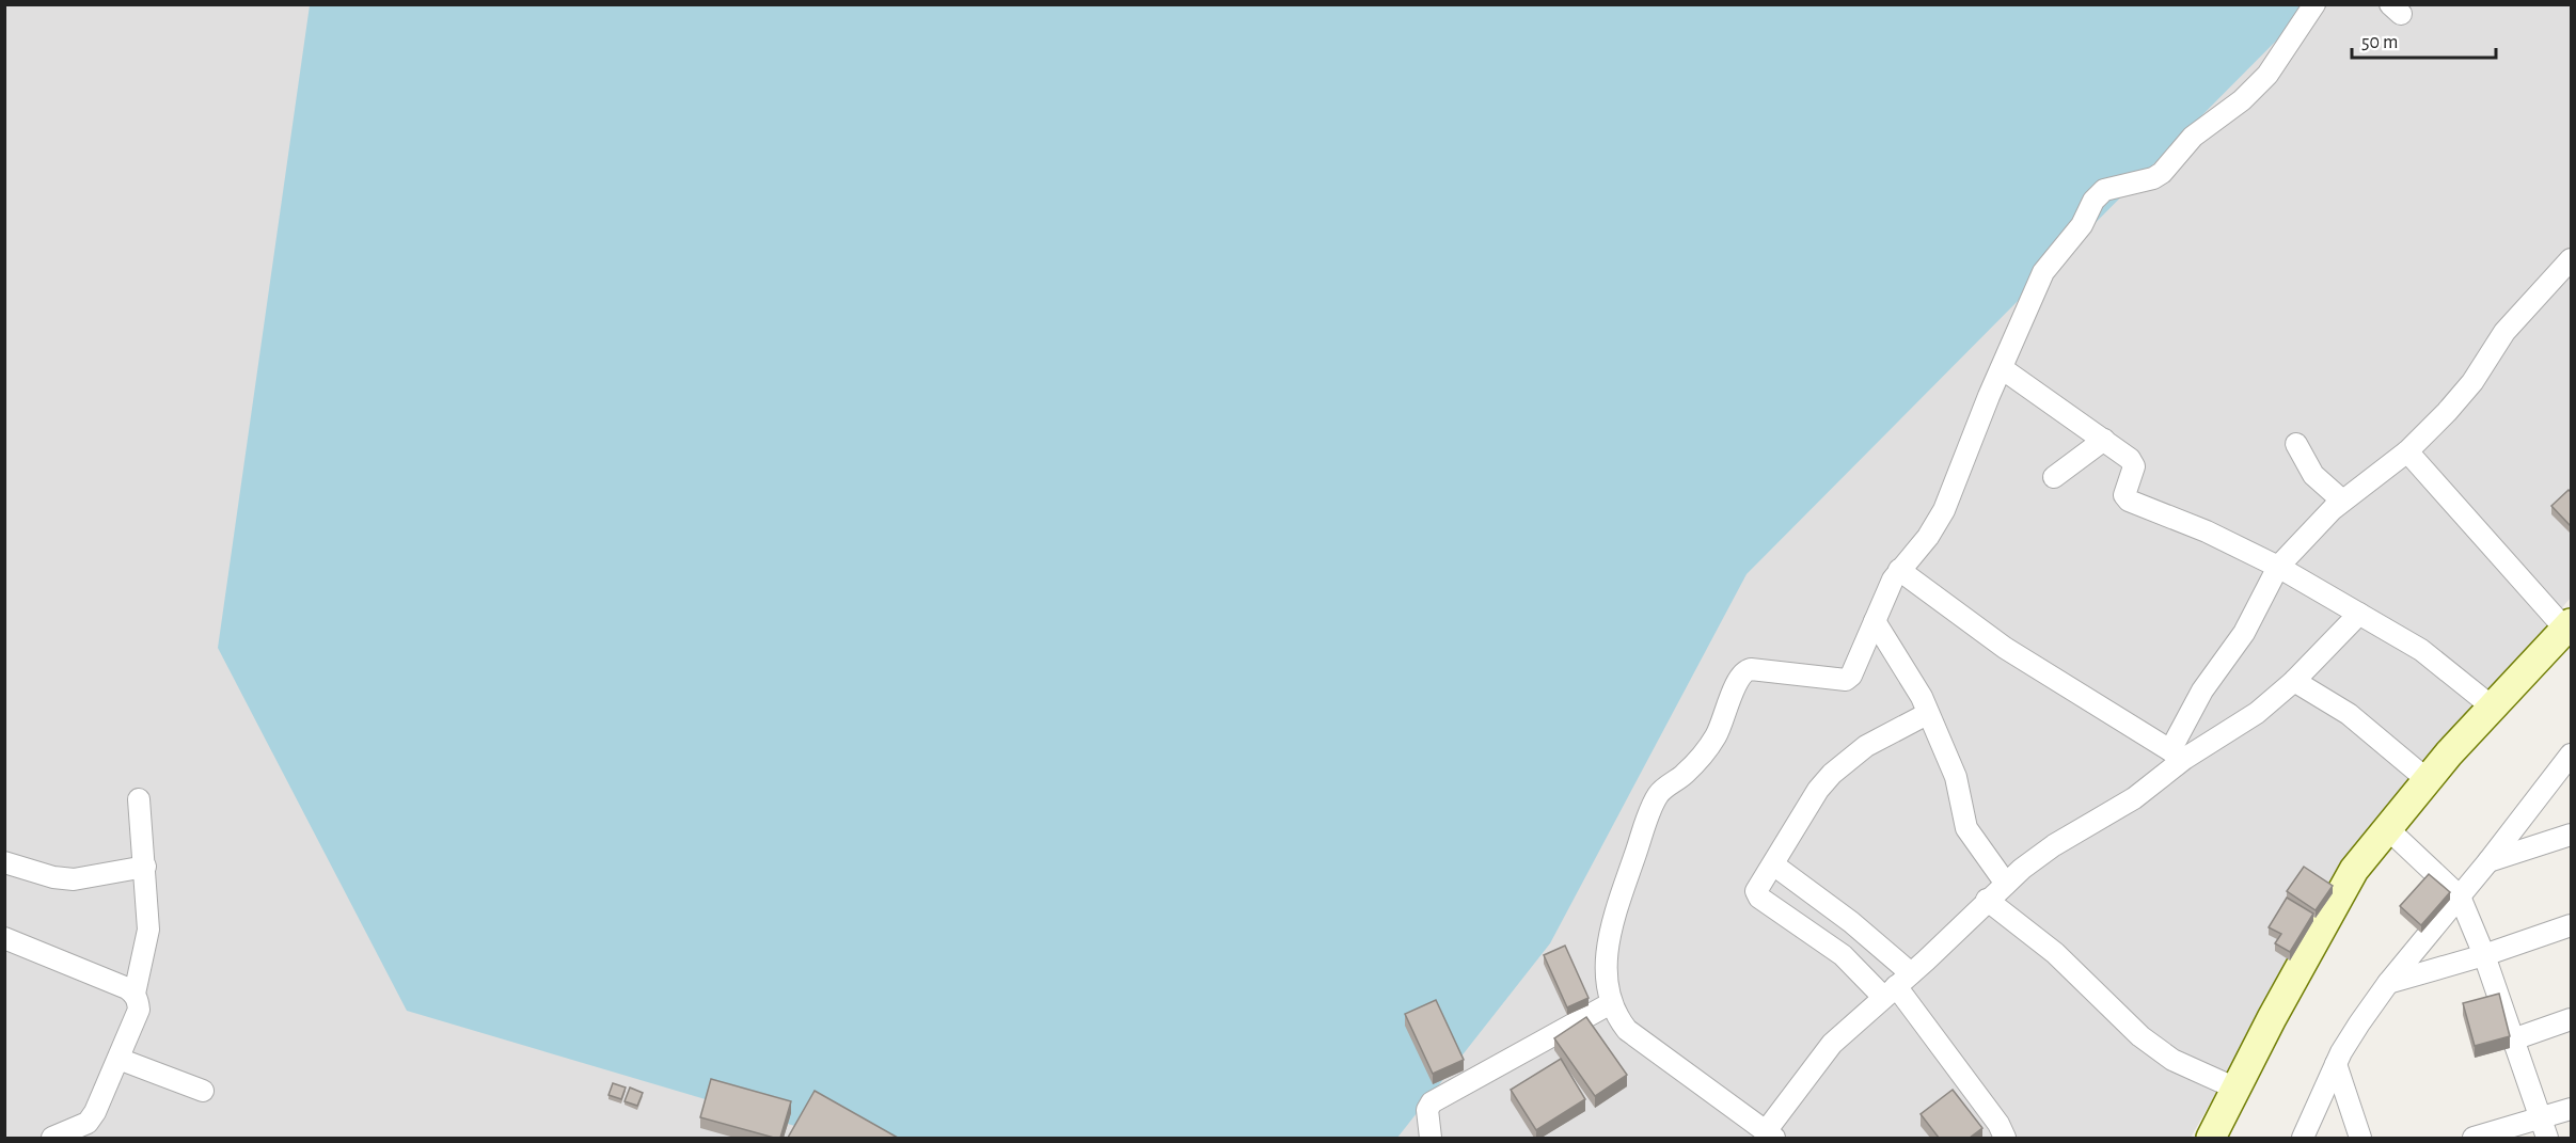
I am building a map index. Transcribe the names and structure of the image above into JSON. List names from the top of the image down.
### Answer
{
  "scale_bar": "50 m"
}
